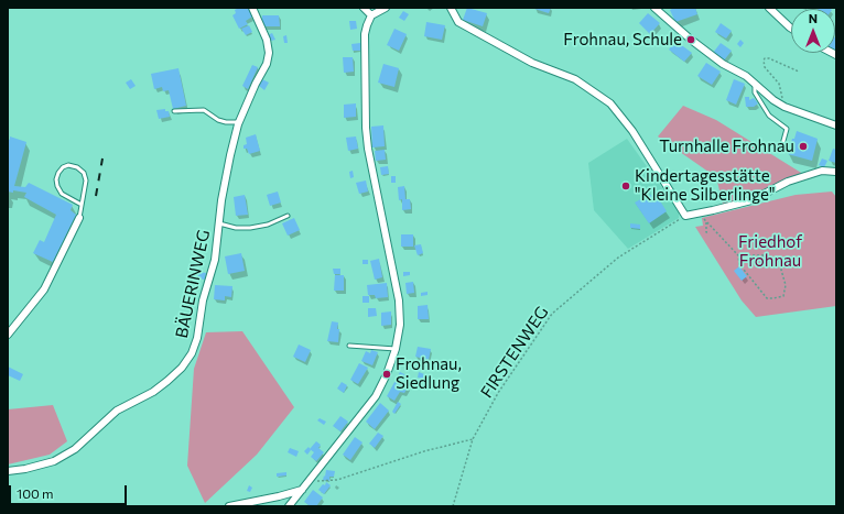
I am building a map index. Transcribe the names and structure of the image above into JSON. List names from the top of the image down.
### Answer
{
  "streets": {
    "street": ["BÄUERINWEG"],
    "path": ["FIRSTENWEG"]
  },
  "parks": ["Friedhof Frohnau"],
  "places": [
    "Frohnau, Schule",
    "Turnhalle Frohnau",
    "Kindertagesstätte \"Kleine Silberlinge\"",
    "Frohnau, Siedlung"
  ],
  "scale_bar": "100 m",
  "north": "top"
}
